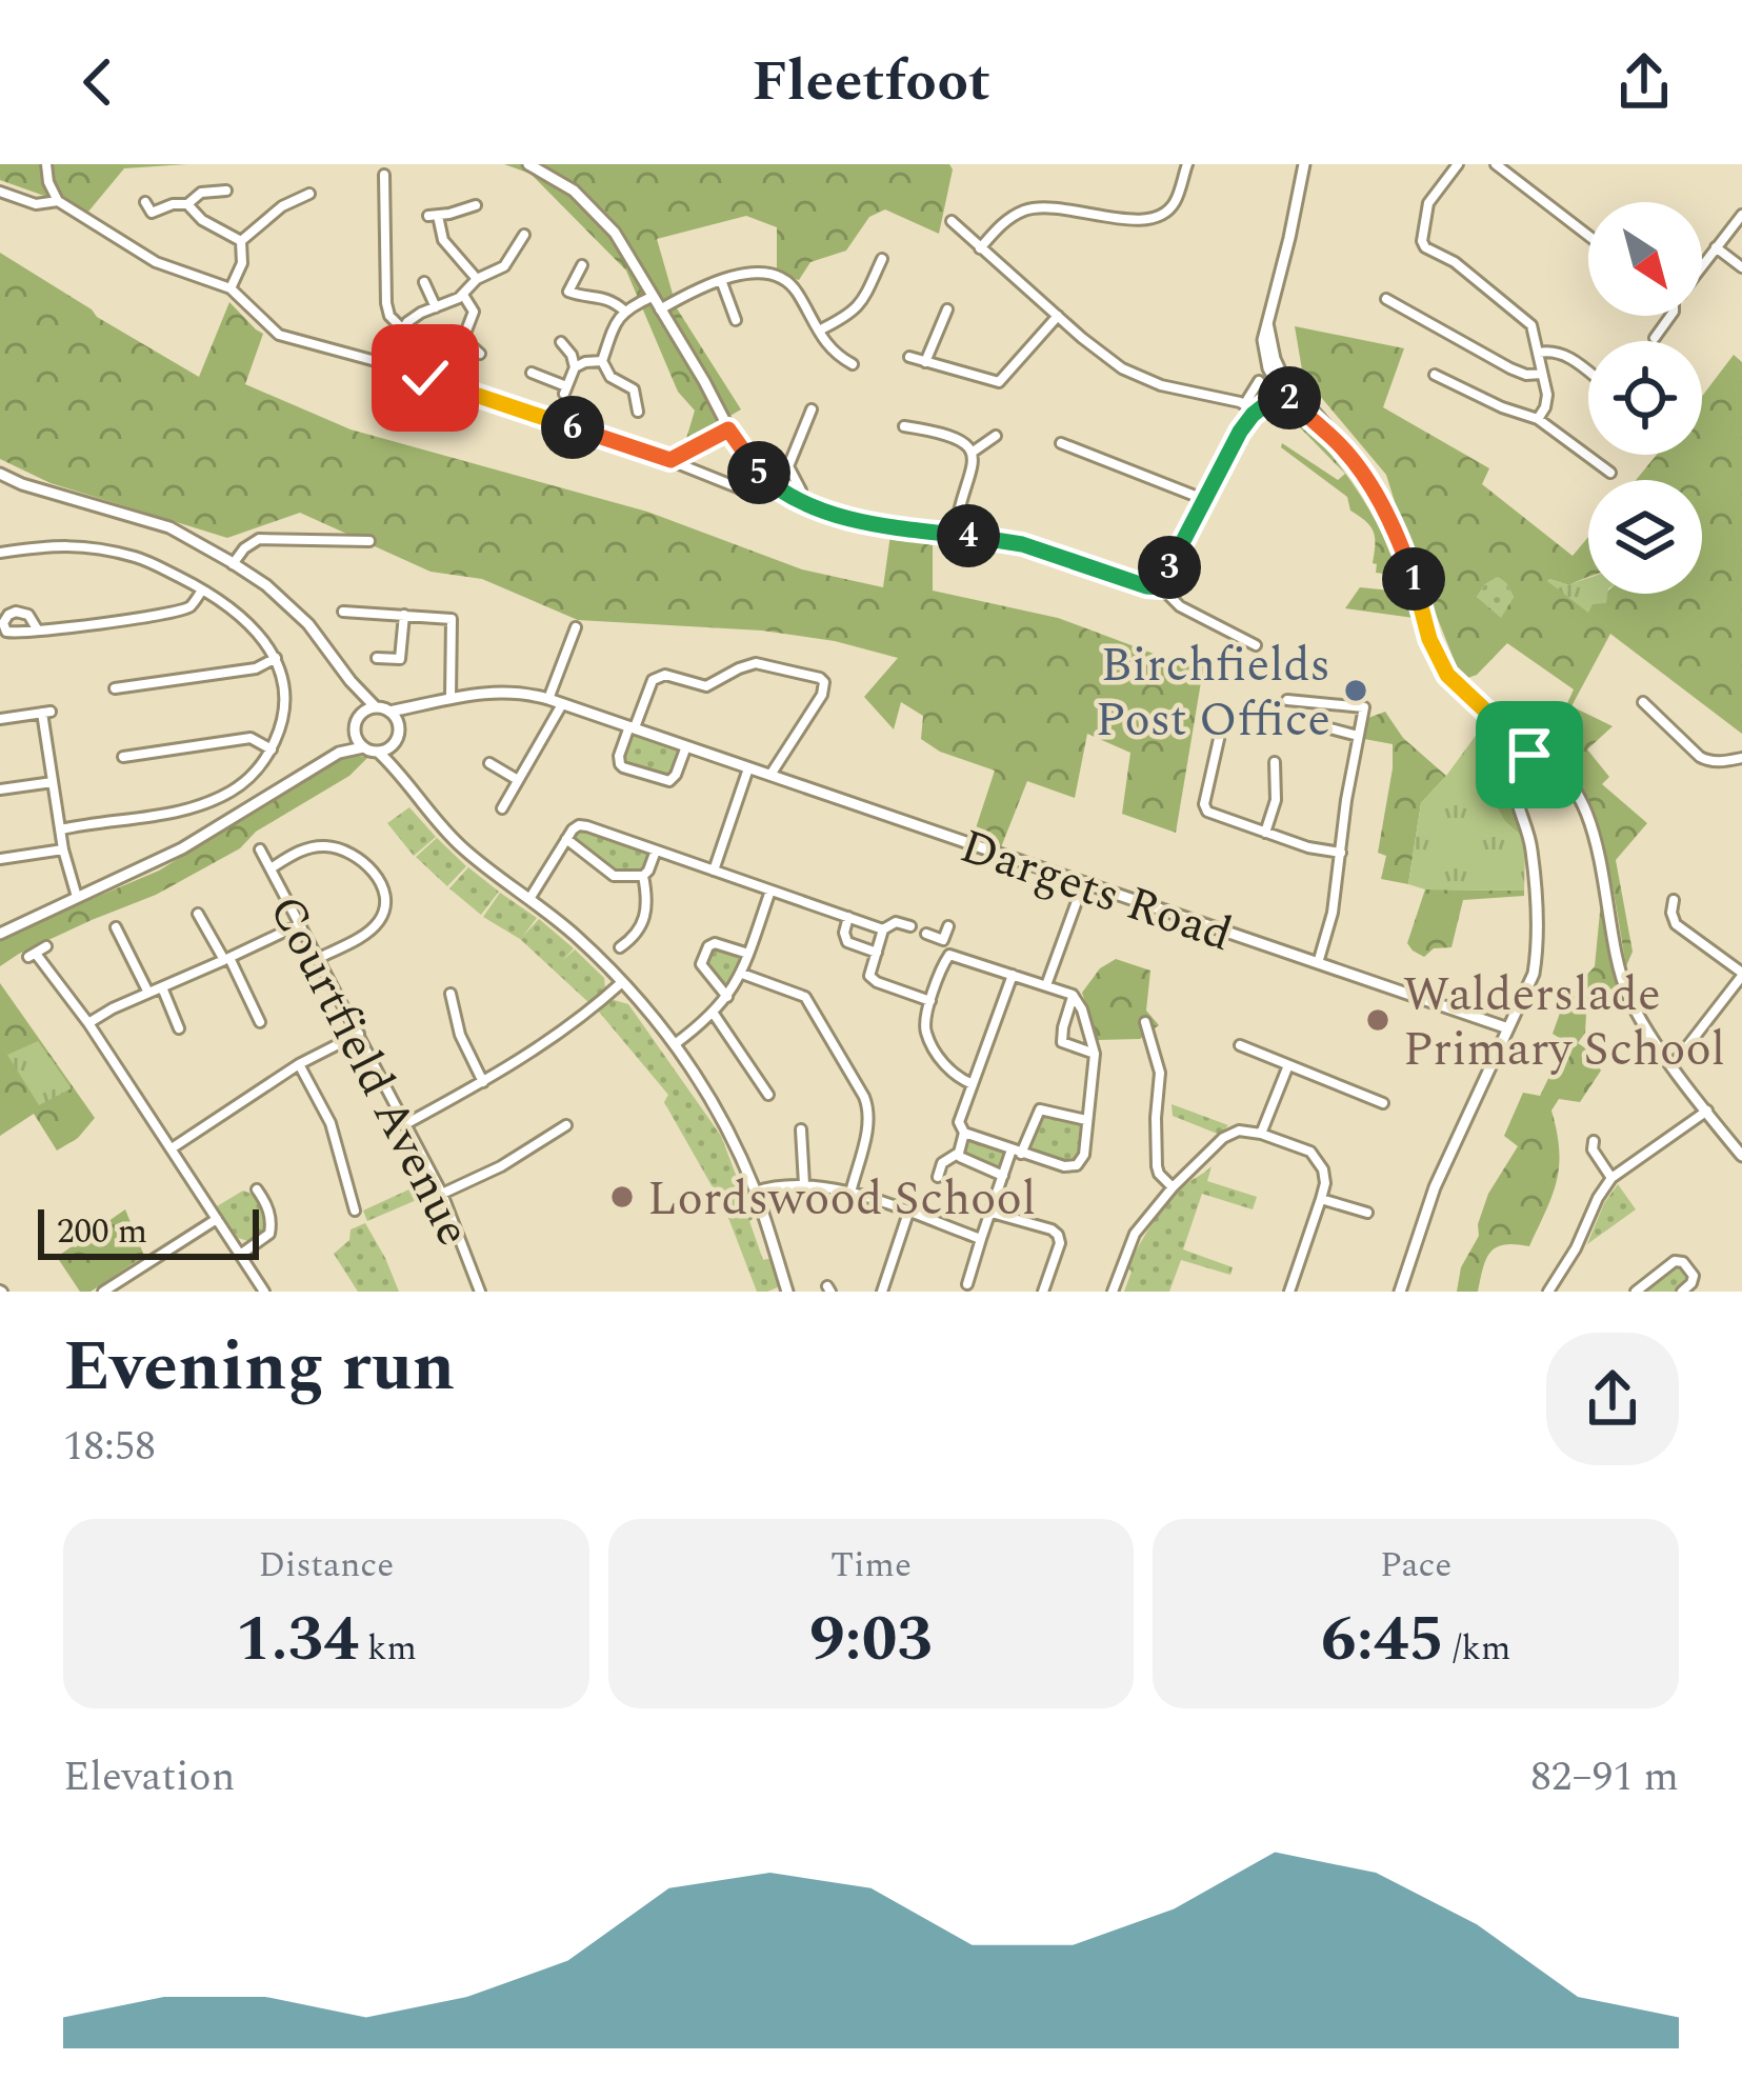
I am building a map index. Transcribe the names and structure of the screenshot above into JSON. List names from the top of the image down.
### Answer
{
  "streets": {
    "street": ["Dargets Road", "Courtfield Avenue"]
  },
  "places": ["Birchfields Post Office", "Walderslade Primary School", "Lordswood School"],
  "scale_bar": "200 m",
  "north": "bottom right",
  "page": {
    "header": "Fleetfoot",
    "pins": [
      "2",
      "6",
      "5",
      "4",
      "3",
      "1"
    ],
    "scale": "200 m",
    "heading": ["Evening run", "18:58"],
    "stats": [
      ["Distance", "1.34 km"],
      ["Time", "9:03"],
      ["Pace", "6:45 /km"]
    ],
    "chart": ["Elevation", "82–91 m"]
  }
}
